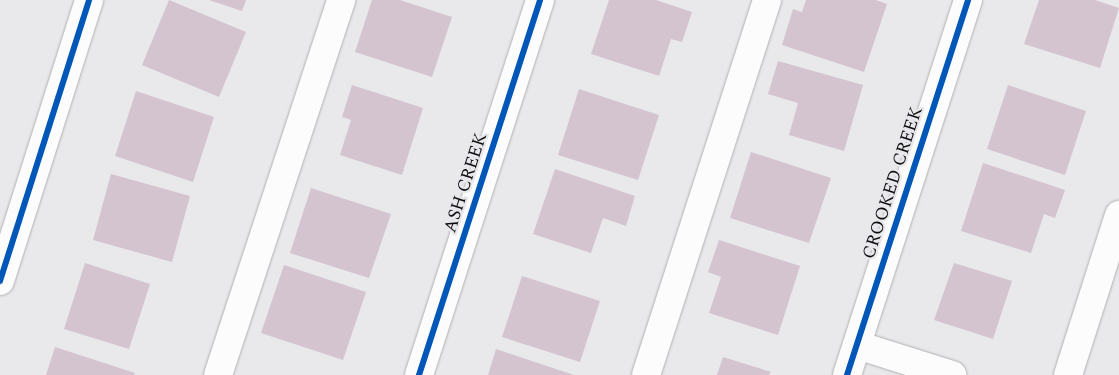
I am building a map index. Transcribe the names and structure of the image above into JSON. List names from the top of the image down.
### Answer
{
  "streets": {
    "street": ["ASH CREEK", "CROOKED CREEK"]
  }
}
